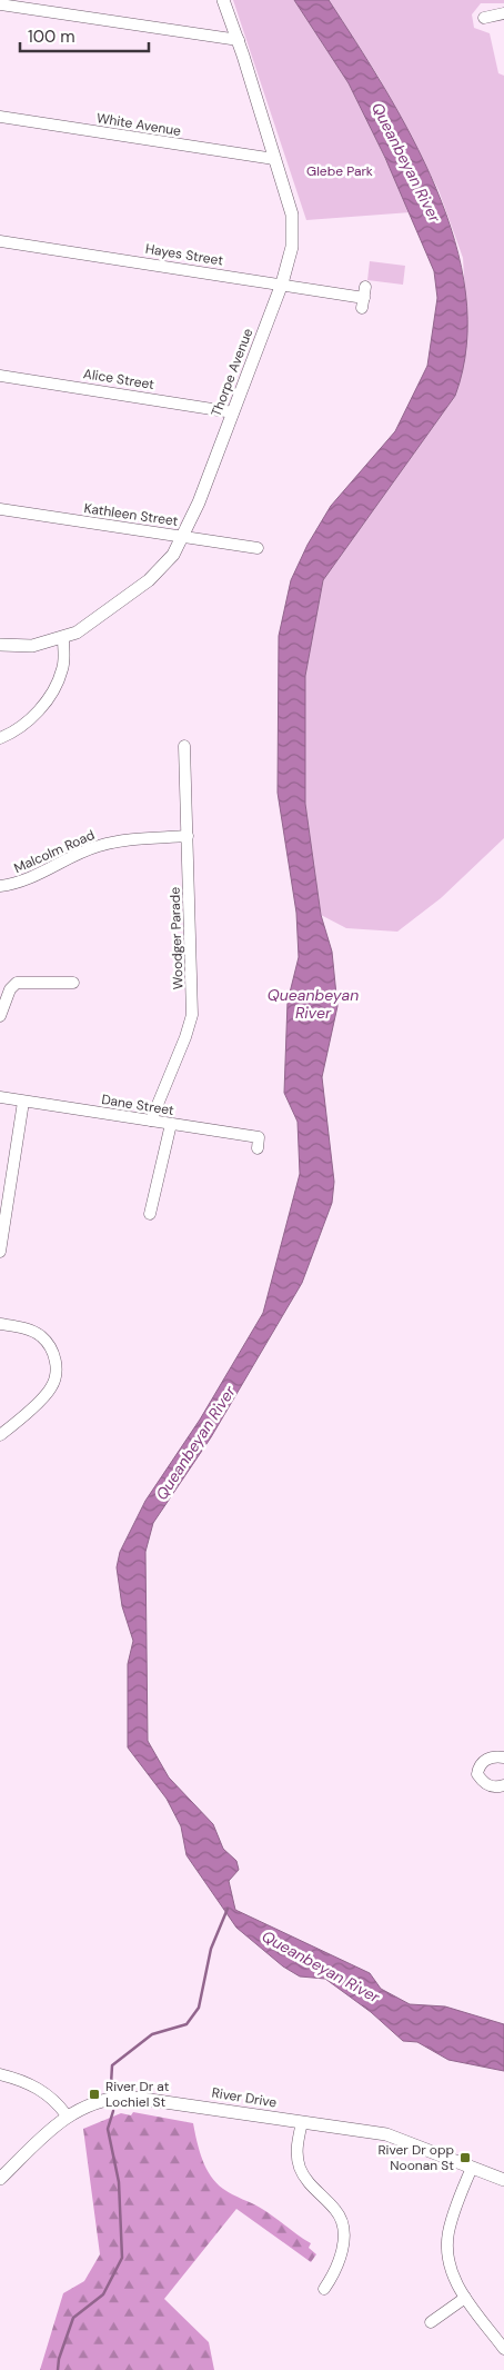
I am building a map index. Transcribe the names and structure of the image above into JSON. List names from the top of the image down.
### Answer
{
  "streets": {
    "street": [
      "White Avenue",
      "Hayes Street",
      "Thorpe Avenue",
      "Alice Street",
      "Kathleen Street",
      "Malcolm Road",
      "Woodger Parade",
      "Dane Street",
      "River Drive"
    ]
  },
  "crossings": [
    ["White Avenue", "Thorpe Avenue"],
    ["Hayes Street", "Thorpe Avenue"],
    ["Thorpe Avenue", "Alice Street"],
    ["Thorpe Avenue", "Kathleen Street"],
    ["Malcolm Road", "Woodger Parade"],
    ["Woodger Parade", "Dane Street"]
  ],
  "water": ["Queanbeyan River"],
  "parks": ["Glebe Park"],
  "places": {
    "transit": ["River Dr at Lochiel St", "River Dr opp Noonan St"]
  },
  "scale_bar": "100 m"
}
